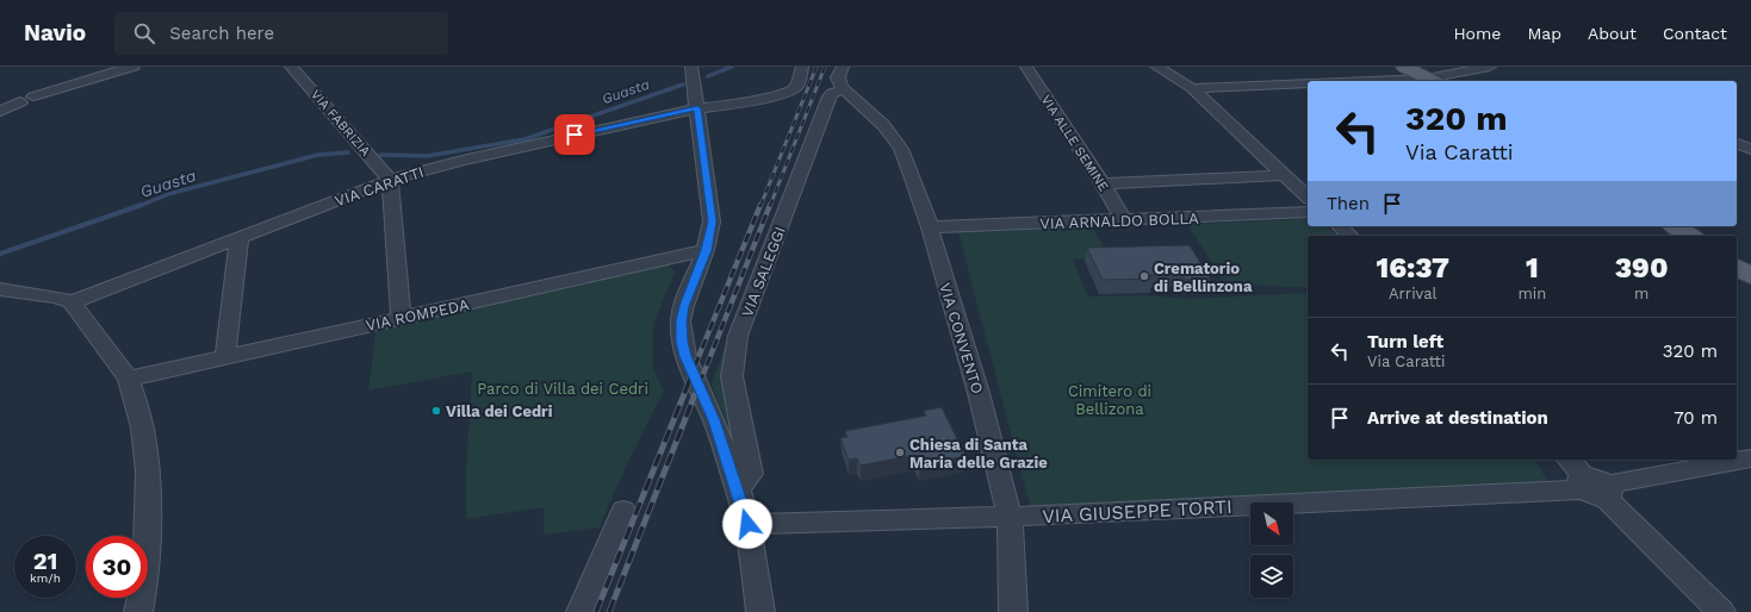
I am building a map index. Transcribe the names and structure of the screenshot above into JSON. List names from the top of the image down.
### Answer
{
  "streets": {
    "street": [
      "VIA FABRIZIA",
      "VIA ALLE SEMINE",
      "VIA CARATTI",
      "VIA ARNALDO BOLLA",
      "VIA SALEGGI",
      "VIA ROMPEDA",
      "VIA CONVENTO",
      "VIA GIUSEPPE TORTI"
    ]
  },
  "crossings": [
    ["VIA FABRIZIA", "VIA CARATTI"],
    ["VIA ALLE SEMINE", "VIA ARNALDO BOLLA"],
    ["VIA ARNALDO BOLLA", "VIA CONVENTO"],
    ["VIA SALEGGI", "VIA CONVENTO"],
    ["VIA CONVENTO", "VIA GIUSEPPE TORTI"]
  ],
  "water": ["Guasta"],
  "parks": ["Parco di Villa dei Cedri", "Cimitero di Bellizona"],
  "places": ["Crematorio di Bellinzona", "Villa dei Cedri", "Chiesa di Santa Maria delle Grazie"],
  "north": "bottom right",
  "page": {
    "header": "Navio",
    "search": "Search here",
    "nav": [
      "Home",
      "Map",
      "About",
      "Contact"
    ],
    "turn": ["320 m", "Via Caratti"],
    "then": "Then",
    "eta": [
      "16:37",
      "Arrival",
      "1",
      "min",
      "390",
      "m"
    ],
    "list": [
      {
        "name": "Turn left",
        "note": "Via Caratti",
        "value": "320 m"
      },
      {
        "name": "Arrive at destination",
        "value": "70 m"
      }
    ],
    "speed": "21 km/h",
    "limit": "30"
  }
}
